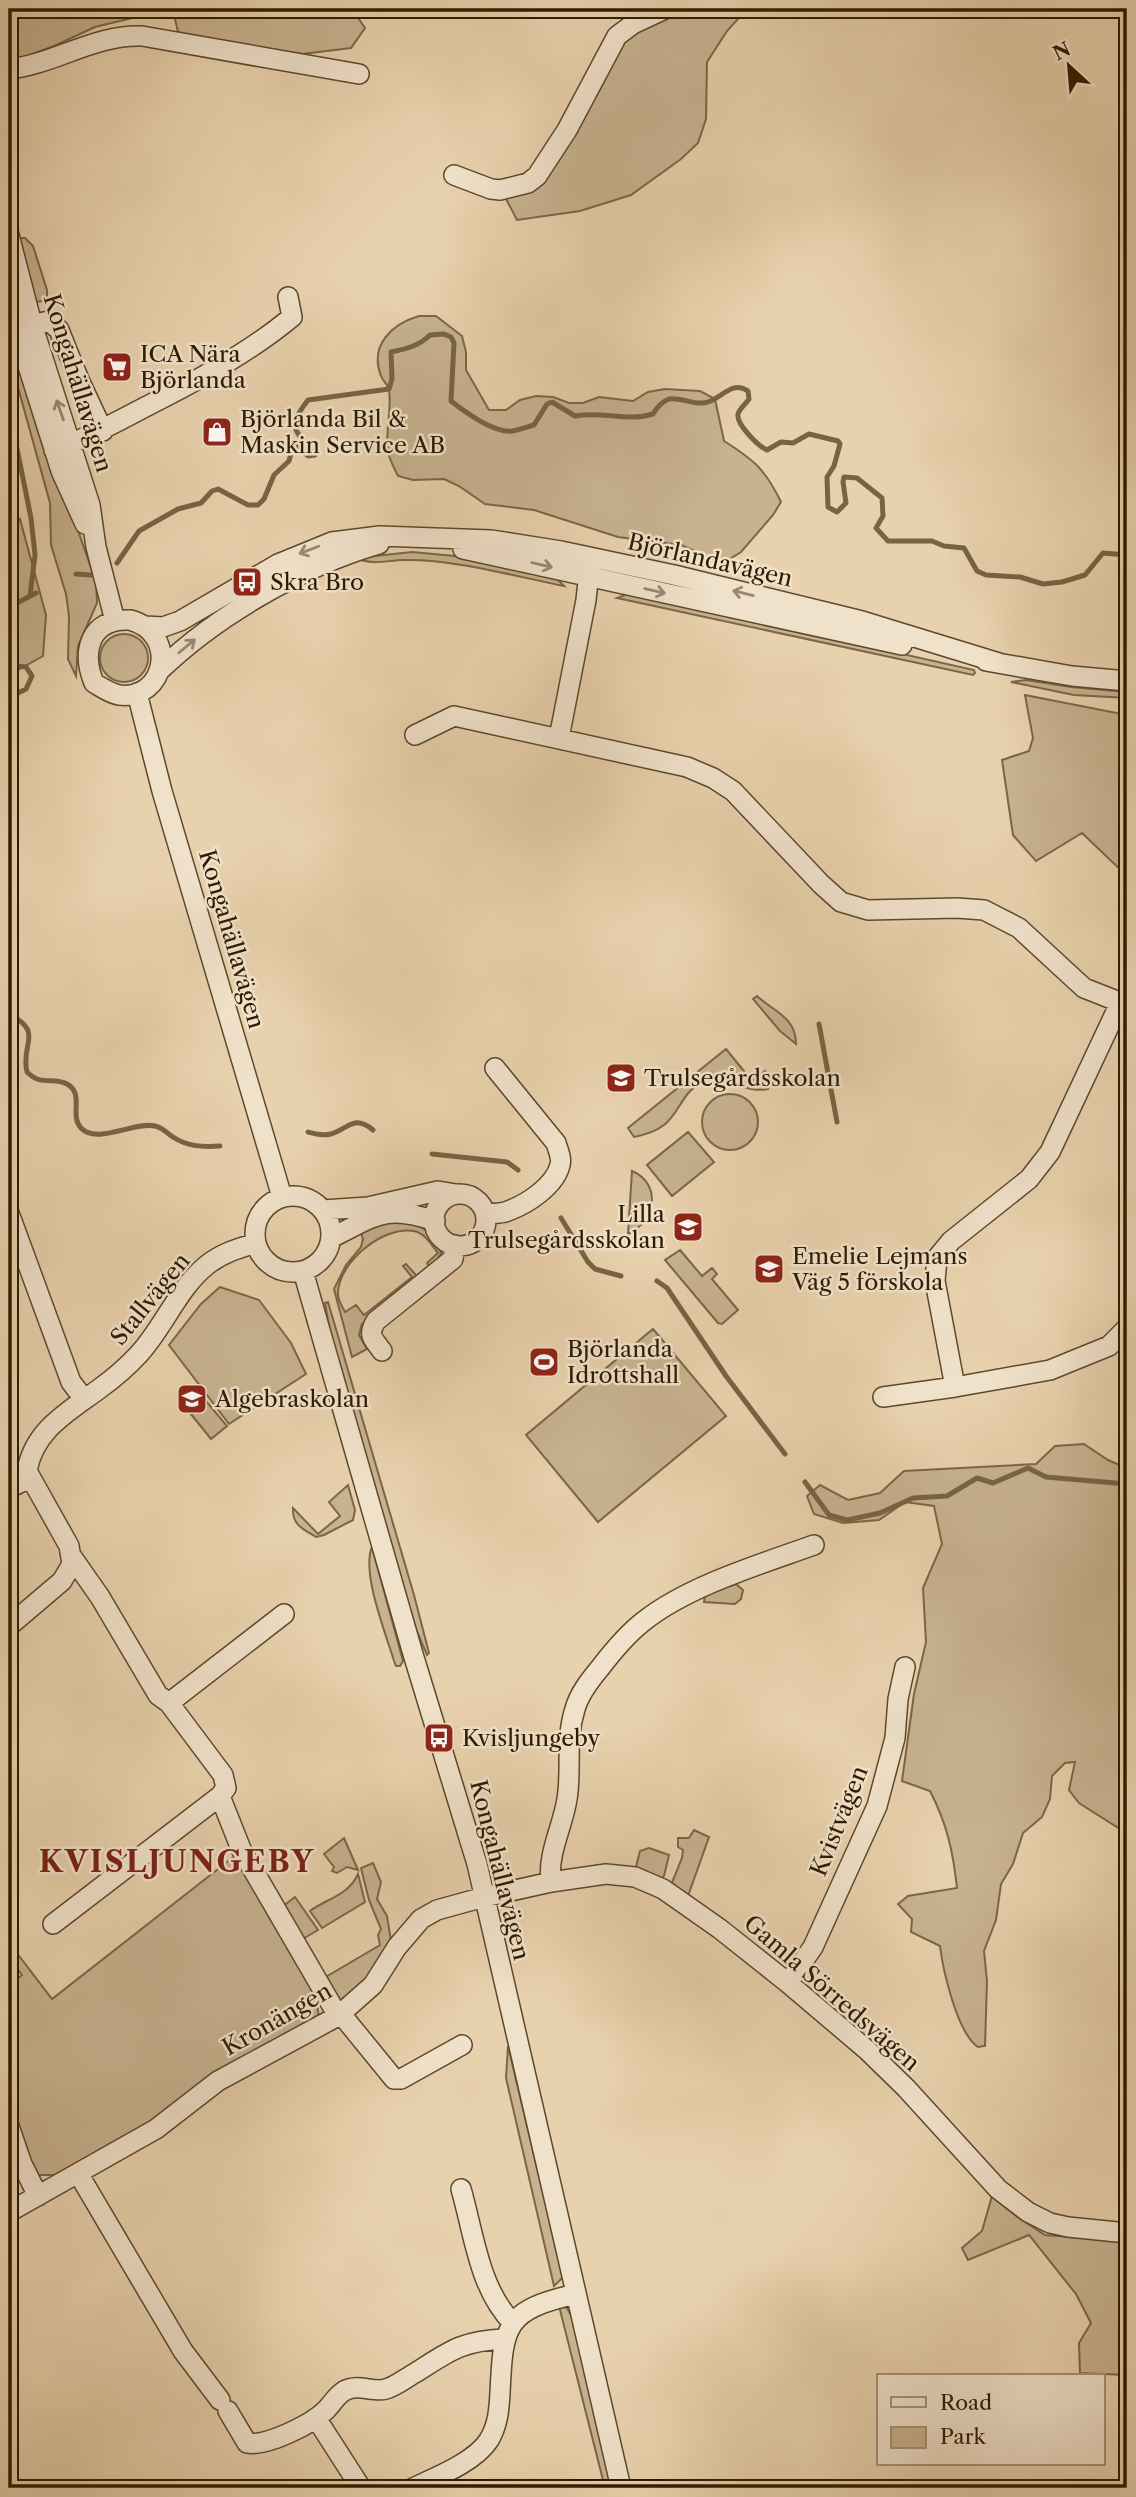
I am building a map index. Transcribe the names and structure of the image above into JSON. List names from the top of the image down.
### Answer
{
  "streets": {
    "street": [
      "Kongahällavägen",
      "Björlandavägen",
      "Stallvägen",
      "Kvistvägen",
      "Gamla Sörredsvägen",
      "Kronängen"
    ]
  },
  "crossings": [
    ["Kongahällavägen", "Björlandavägen"],
    ["Kongahällavägen", "Stallvägen"],
    ["Kongahällavägen", "Gamla Sörredsvägen"],
    ["Kongahällavägen", "Kronängen"],
    ["Kvistvägen", "Gamla Sörredsvägen"],
    ["Gamla Sörredsvägen", "Kronängen"]
  ],
  "districts": ["KVISLJUNGEBY"],
  "places": {
    "supermarket": ["ICA Nära Björlanda"],
    "shop": ["Björlanda Bil & Maskin Service AB"],
    "bus stop": ["Skra Bro", "Kvisljungeby"],
    "school or university": [
      "Trulsegårdsskolan",
      "Lilla Trulsegårdsskolan",
      "Emelie Lejmans Väg 5 förskola",
      "Algebraskolan"
    ],
    "sports": ["Björlanda Idrottshall"]
  },
  "legend": ["Road", "Park"],
  "north": "top left"
}
